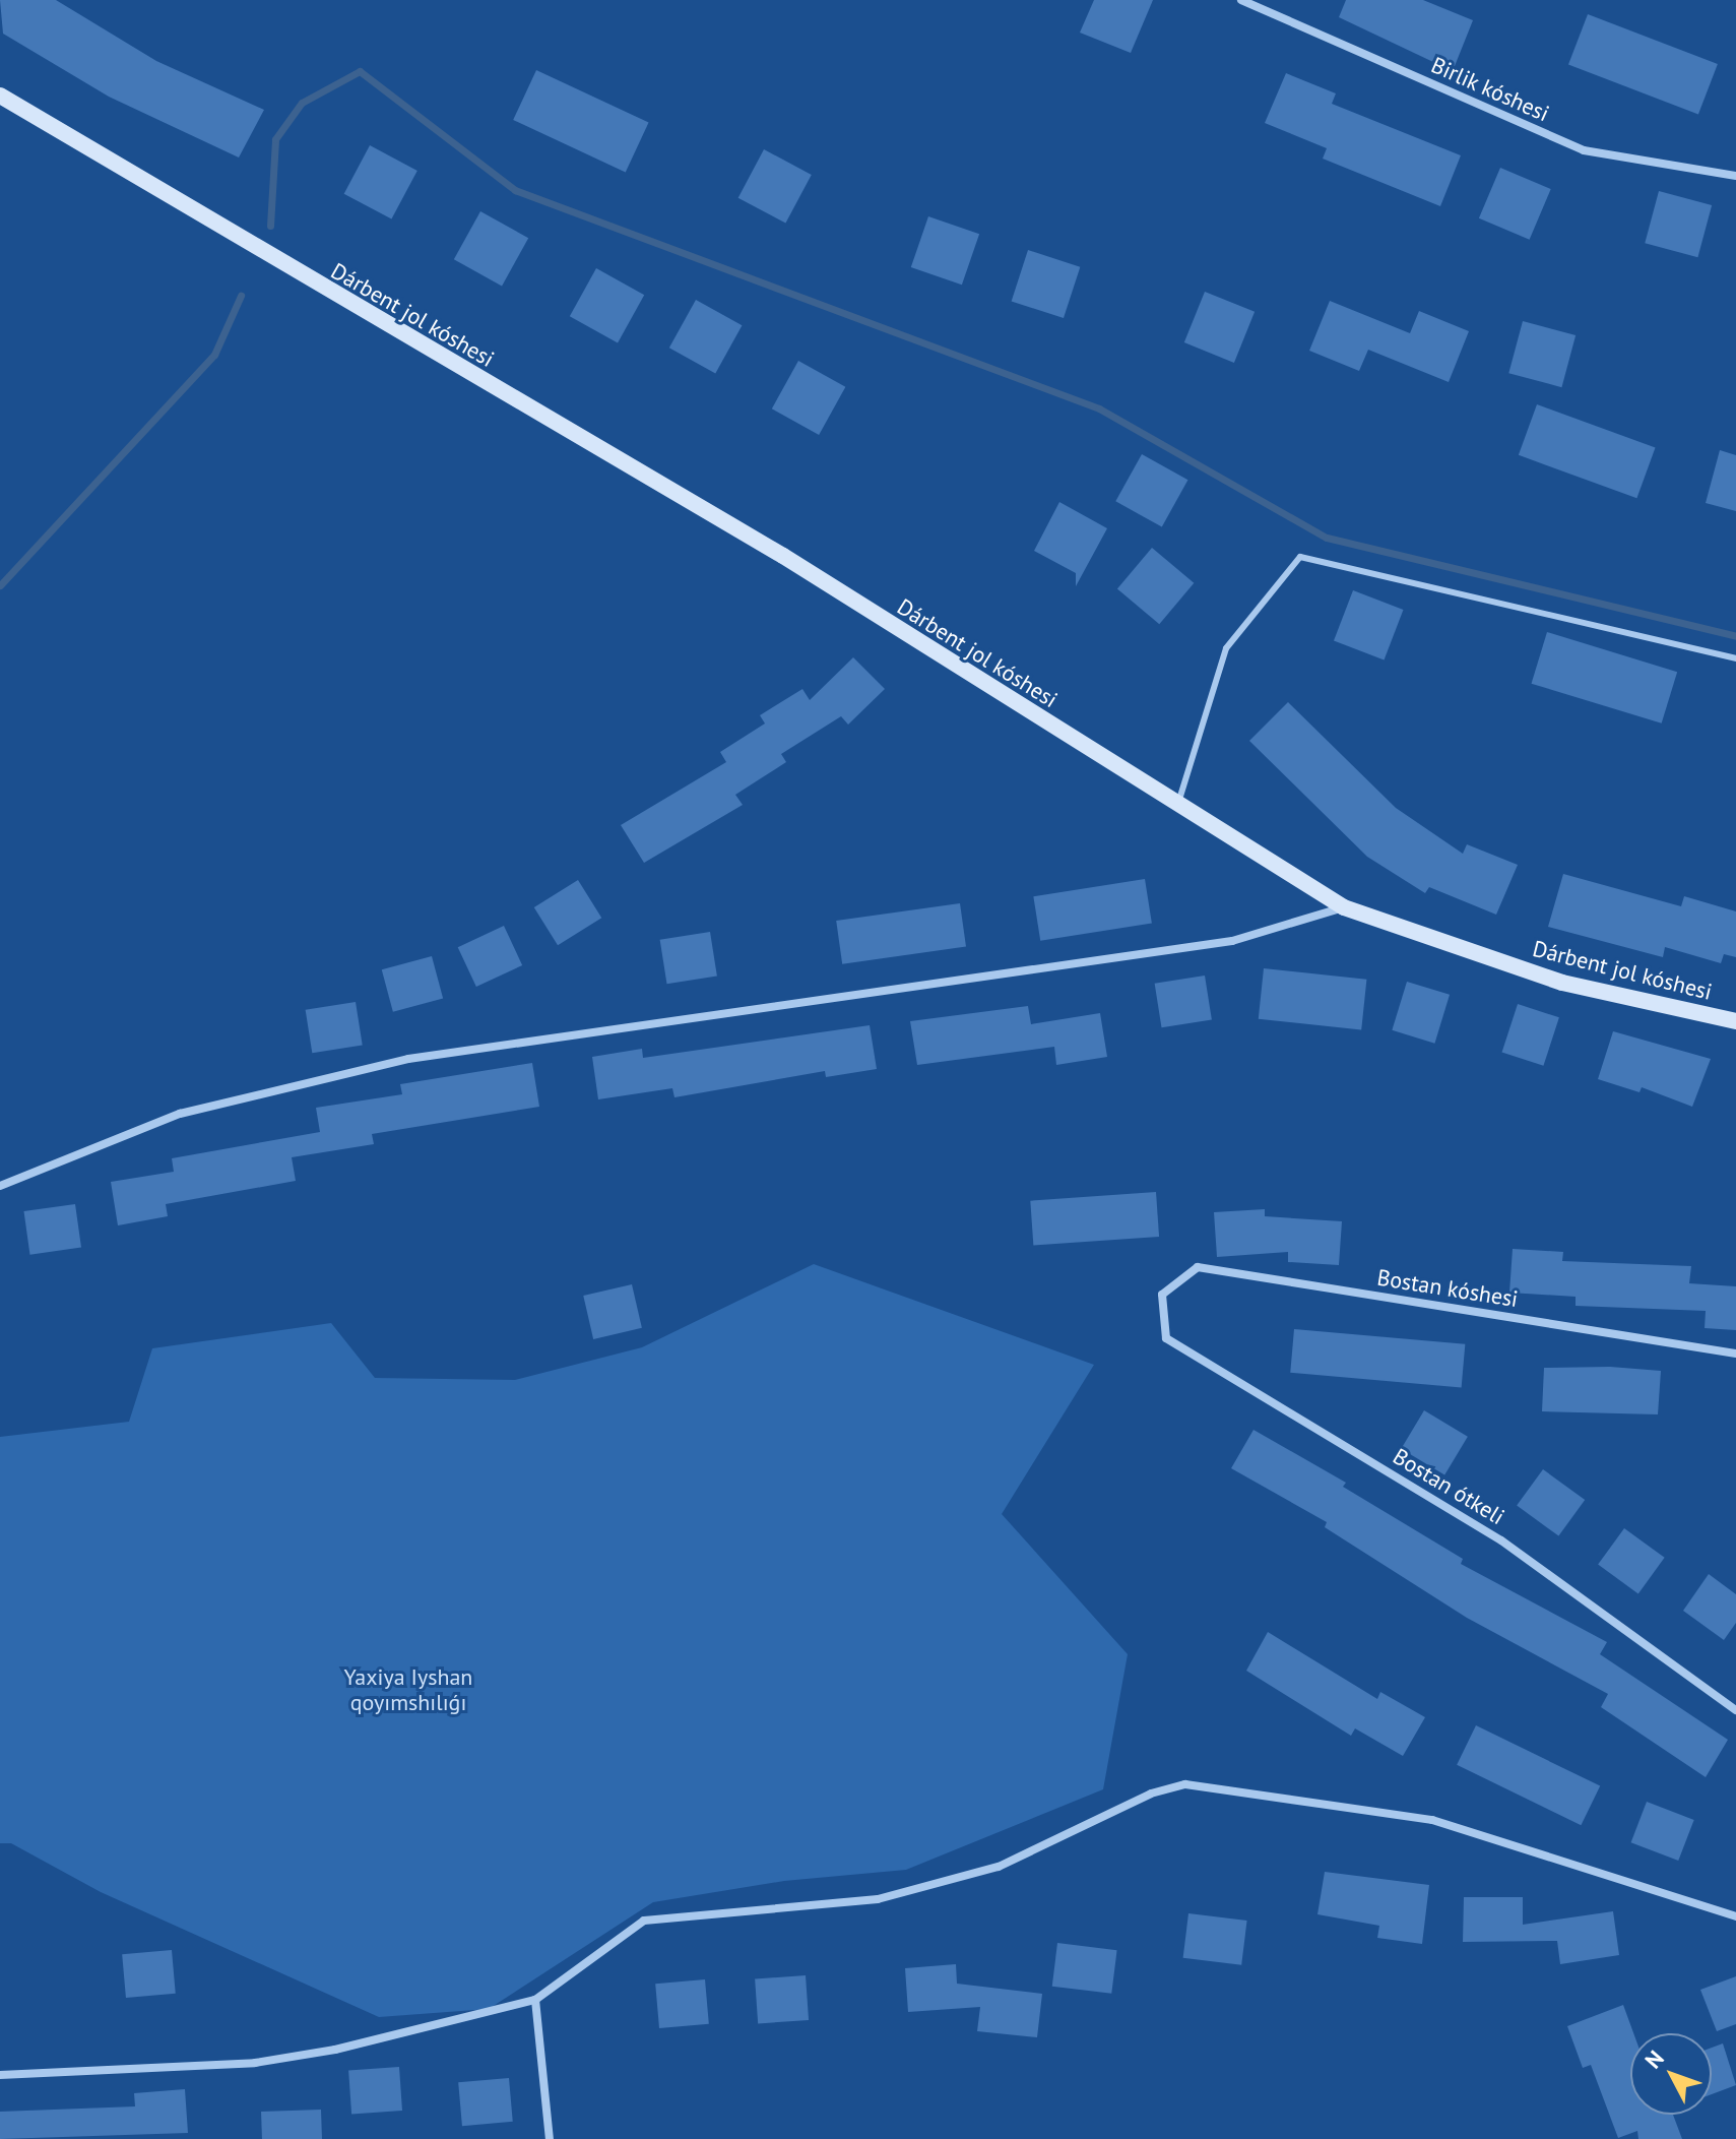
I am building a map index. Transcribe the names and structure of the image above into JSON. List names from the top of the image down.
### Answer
{
  "streets": {
    "main road": ["Dárbent jol kóshesi"],
    "street": ["Birlik kóshesi", "Bostan kóshesi", "Bostan ótkeli"]
  },
  "crossings": [
    ["Bostan kóshesi", "Bostan ótkeli"]
  ],
  "parks": ["Yaxiya Iyshan qoyımshılıǵı"],
  "north": "top left"
}
